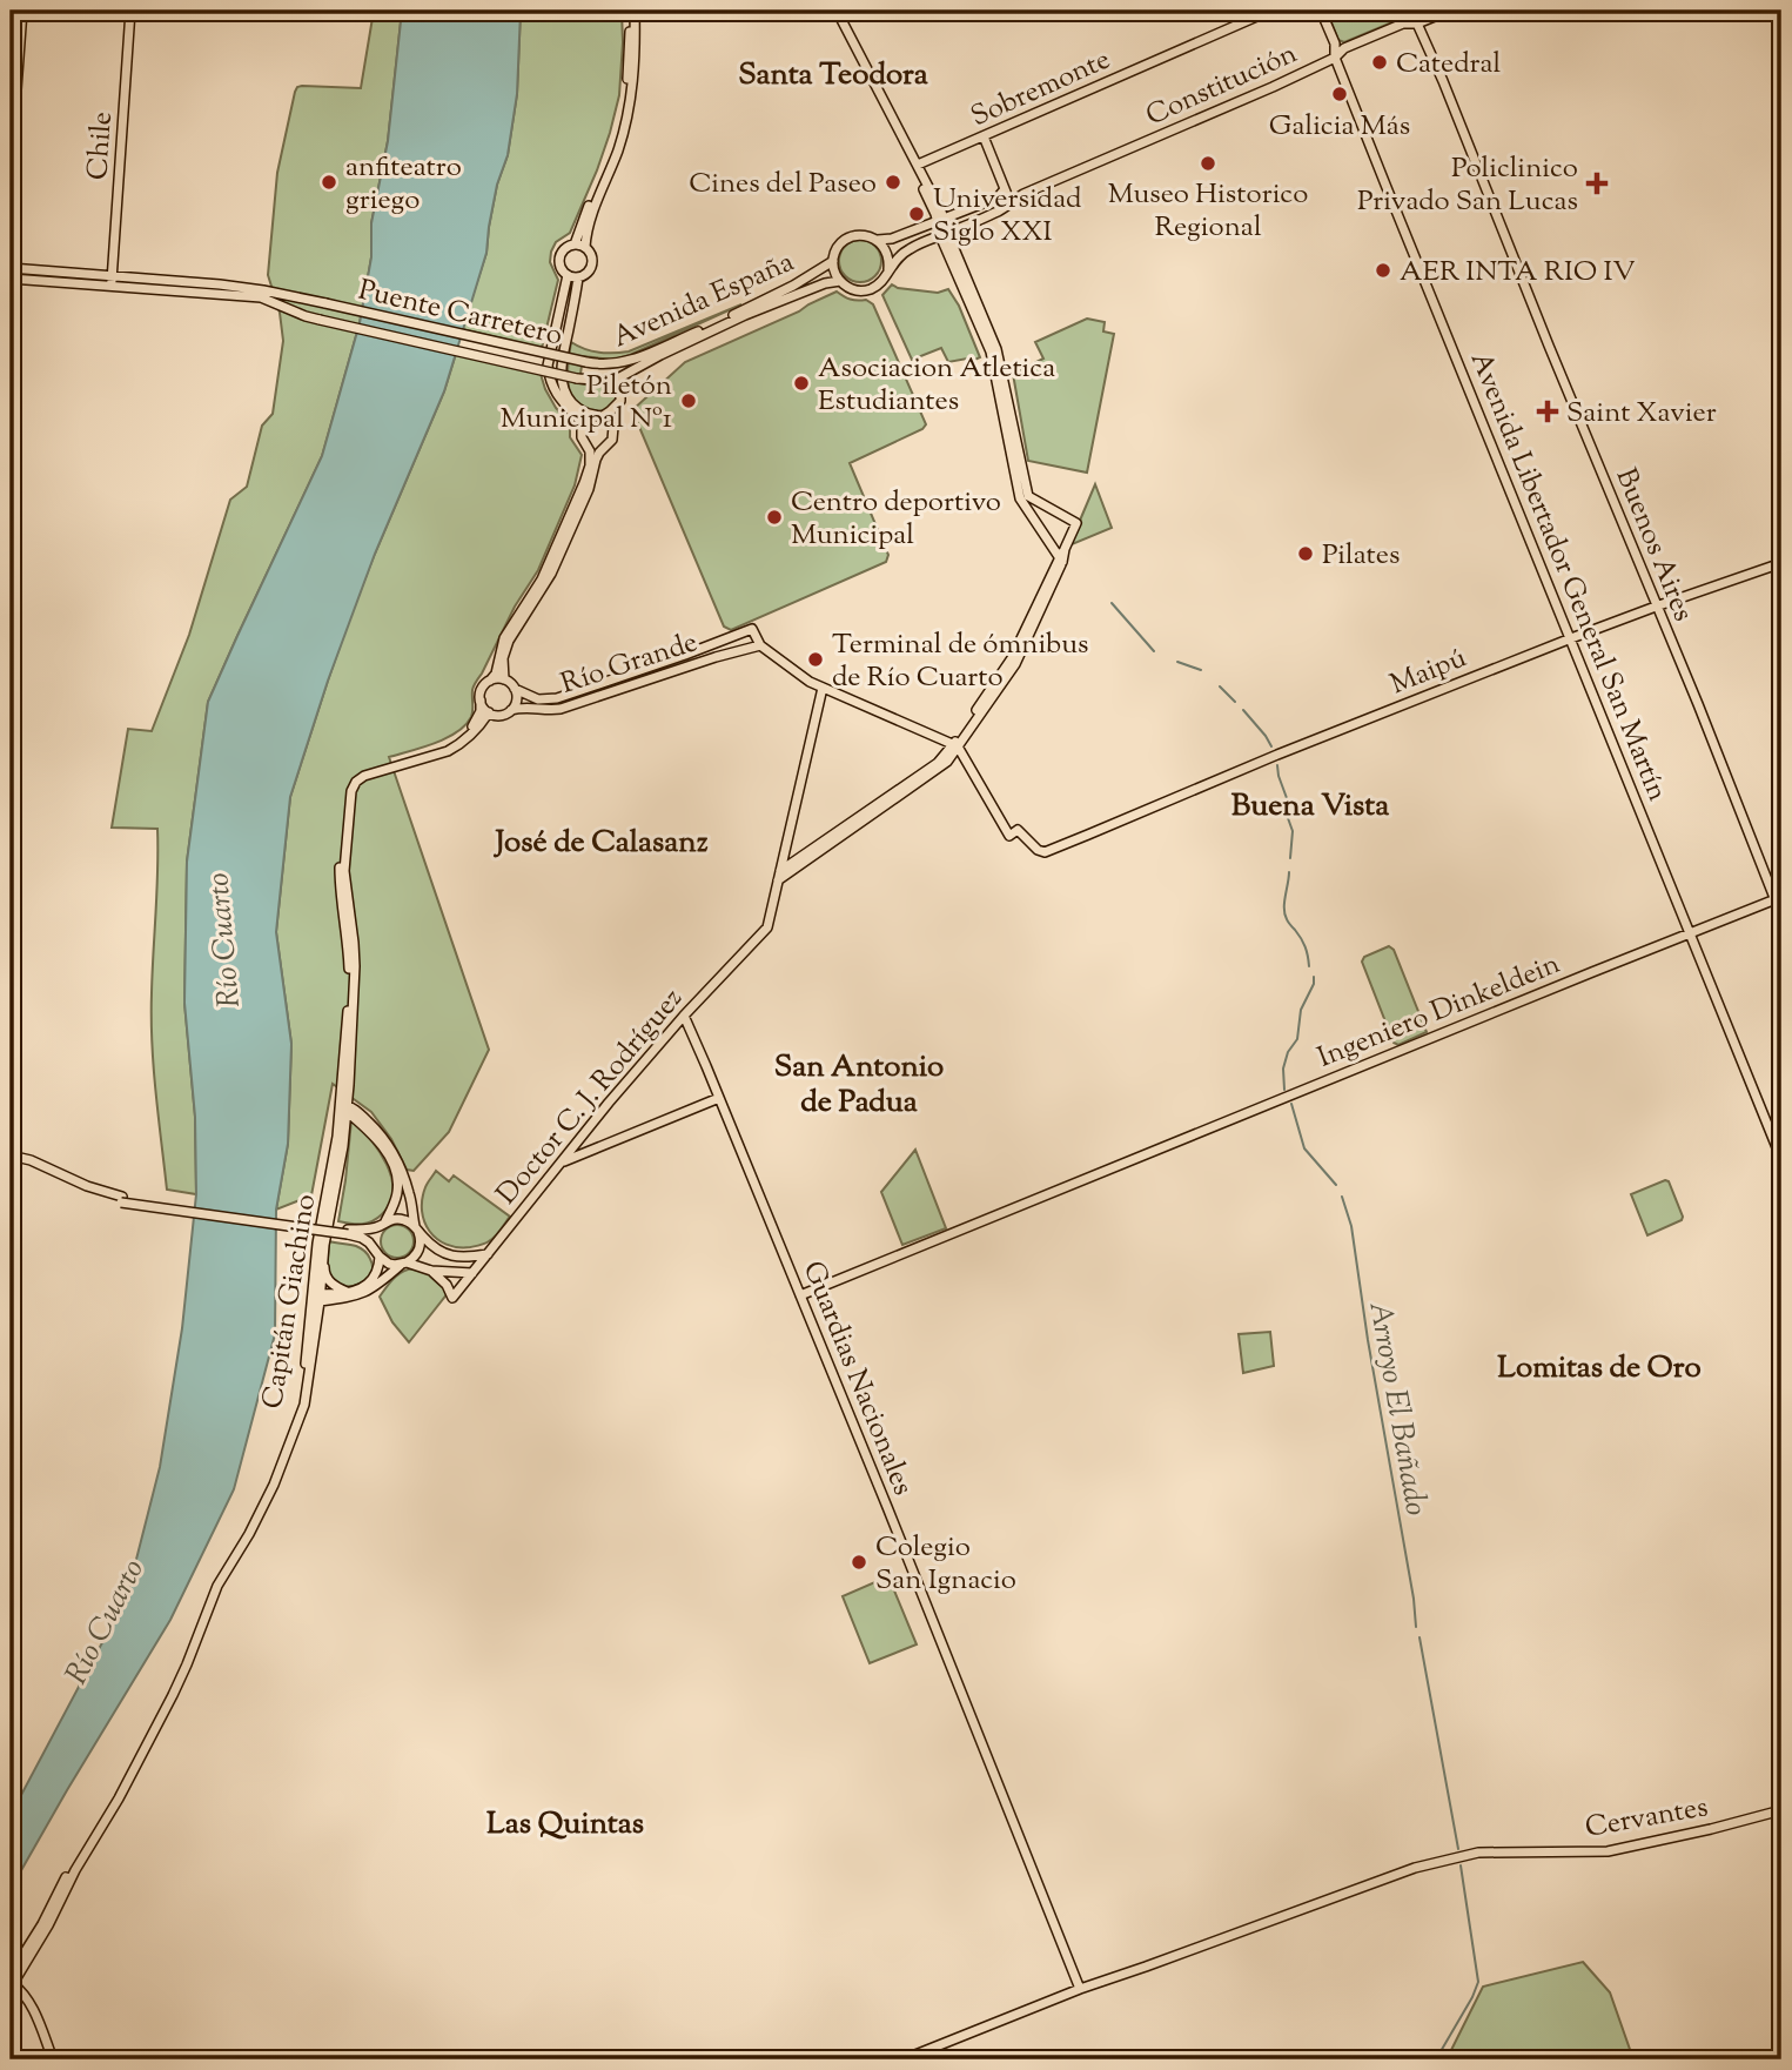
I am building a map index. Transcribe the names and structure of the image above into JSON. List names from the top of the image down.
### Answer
{
  "streets": {
    "main road": [
      "Constitución",
      "Sobremonte",
      "Chile",
      "Avenida España",
      "Puente Carretero",
      "Buenos Aires",
      "Avenida Libertador General San Martín",
      "Río Grande",
      "Maipú",
      "Ingeniero Dinkeldein",
      "Doctor C. J. Rodríguez",
      "Capitán Giachino",
      "Guardias Nacionales",
      "Cervantes"
    ]
  },
  "crossings": [
    ["Constitución", "Buenos Aires"],
    ["Constitución", "Avenida Libertador General San Martín"],
    ["Chile", "Avenida España"],
    ["Chile", "Puente Carretero"],
    ["Avenida España", "Puente Carretero"],
    ["Buenos Aires", "Maipú"],
    ["Buenos Aires", "Ingeniero Dinkeldein"],
    ["Avenida Libertador General San Martín", "Maipú"],
    ["Avenida Libertador General San Martín", "Ingeniero Dinkeldein"],
    ["Río Grande", "Capitán Giachino"],
    ["Ingeniero Dinkeldein", "Guardias Nacionales"],
    ["Doctor C. J. Rodríguez", "Guardias Nacionales"],
    ["Guardias Nacionales", "Cervantes"]
  ],
  "districts": [
    "Santa Teodora",
    "Buena Vista",
    "José de Calasanz",
    "San Antonio de Padua",
    "Lomitas de Oro",
    "Las Quintas"
  ],
  "water": ["Río Cuarto", "Arroyo El Bañado"],
  "places": {
    "other": [
      "Catedral",
      "Galicia Más",
      "Museo Historico Regional",
      "anfiteatro griego",
      "Cines del Paseo",
      "Universidad Siglo XXI",
      "AER INTA RIO IV",
      "Asociacion Atletica Estudiantes",
      "Piletón Municipal Nº1",
      "Centro deportivo Municipal",
      "Pilates",
      "Terminal de ómnibus de Río Cuarto",
      "Colegio San Ignacio"
    ],
    "health": ["Policlinico Privado San Lucas", "Saint Xavier"]
  }
}
